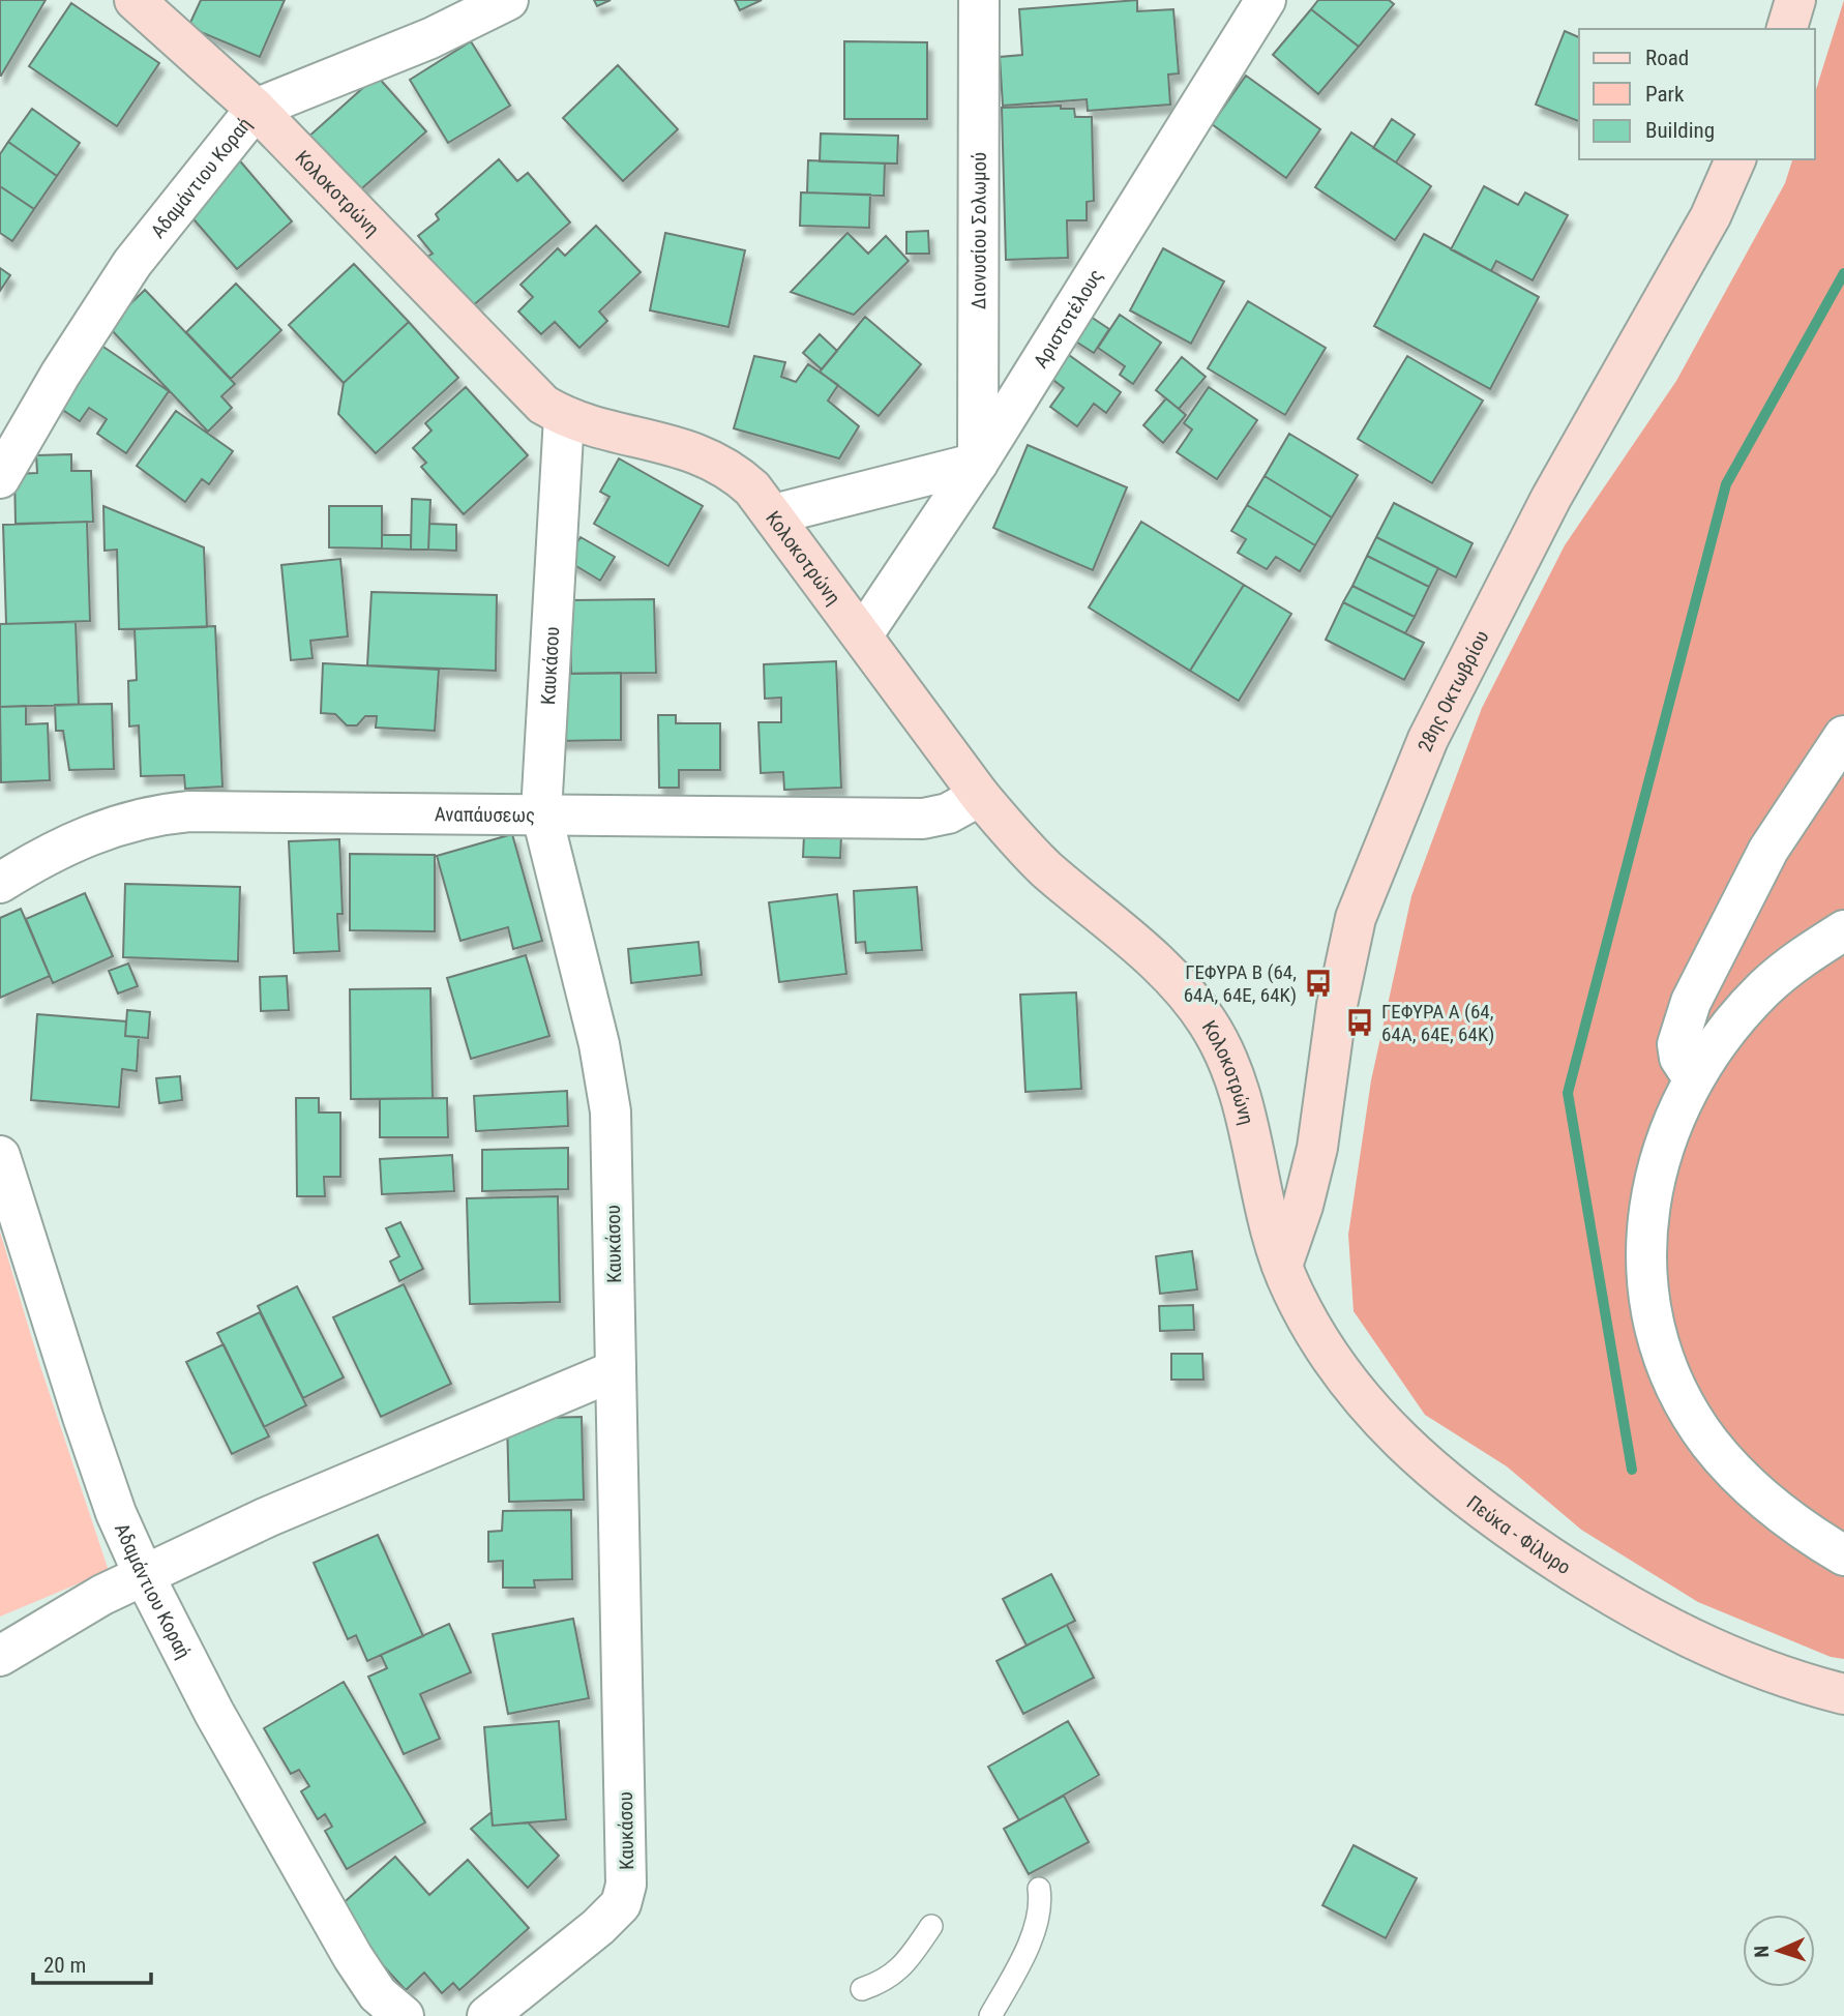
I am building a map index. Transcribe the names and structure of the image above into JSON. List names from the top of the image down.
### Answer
{
  "streets": {
    "street": [
      "Αδαμάντιου Κοραή",
      "Κολοκοτρώνη",
      "Διονυσίου Σολωμού",
      "Αριστοτέλους",
      "Καυκάσου",
      "28ης Οκτωβρίου",
      "Αναπάυσεως",
      "Πεύκα - Φίλυρο"
    ]
  },
  "crossings": [
    ["Αδαμάντιου Κοραή", "Κολοκοτρώνη"],
    ["Κολοκοτρώνη", "Αριστοτέλους"],
    ["Κολοκοτρώνη", "Καυκάσου"],
    ["Κολοκοτρώνη", "28ης Οκτωβρίου"],
    ["Κολοκοτρώνη", "Αναπάυσεως"],
    ["Κολοκοτρώνη", "Πεύκα - Φίλυρο"],
    ["Διονυσίου Σολωμού", "Αριστοτέλους"],
    ["Καυκάσου", "Αναπάυσεως"],
    ["28ης Οκτωβρίου", "Πεύκα - Φίλυρο"]
  ],
  "places": {
    "bus stop": ["ΓΕΦΥΡΑ B (64, 64Α, 64Ε, 64Κ)", "ΓΕΦΥΡΑ A (64, 64Α, 64Ε, 64Κ)"]
  },
  "legend": ["Road", "Park", "Building"],
  "scale_bar": "20 m",
  "north": "left"
}
